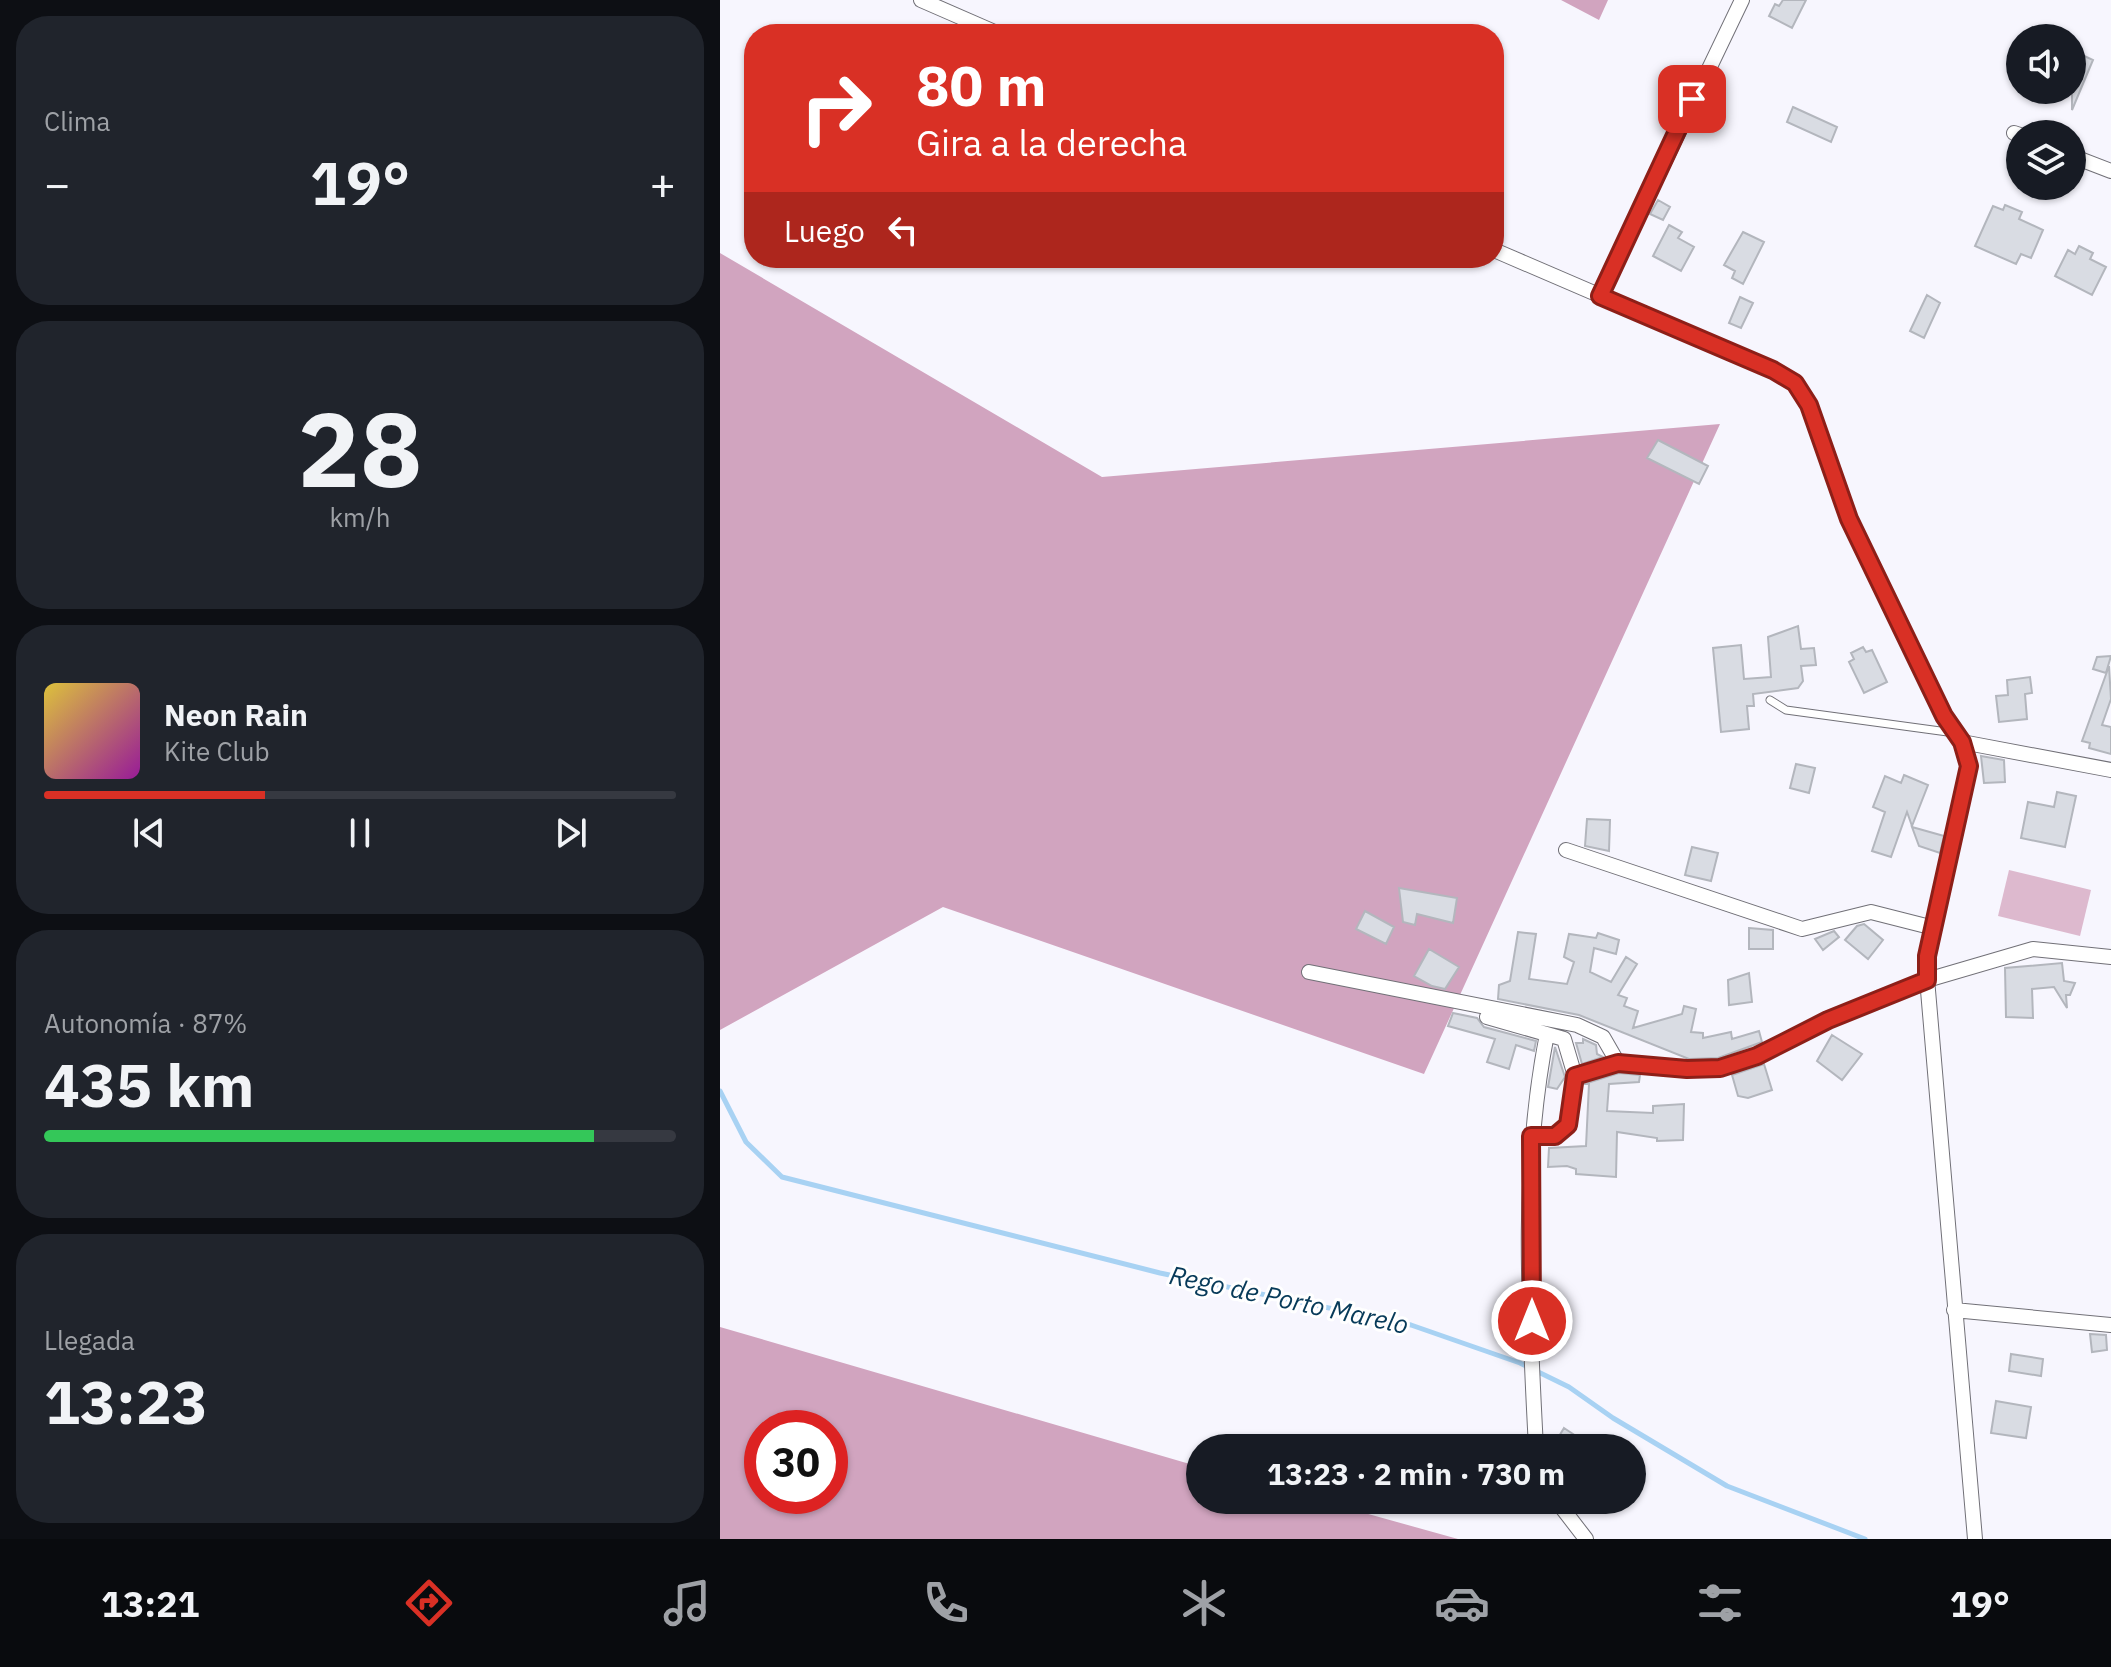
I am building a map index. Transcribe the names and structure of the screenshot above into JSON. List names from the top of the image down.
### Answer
{
  "water": ["Rego de Porto Marelo"],
  "page": {
    "tile": [
      "Clima",
      ["28", "km/h"],
      ["Autonomía · 87%", "435 km"],
      ["Llegada", "13:23"]
    ],
    "turn": ["80 m", "Gira a la derecha"],
    "heat": ["−", "19°", "+"],
    "then": "Luego",
    "song": ["Neon Rain", "Kite Club"],
    "limit": "30",
    "trip": "13:23 · 2 min · 730 m",
    "tabs": ["13:21", "19°"]
  }
}
